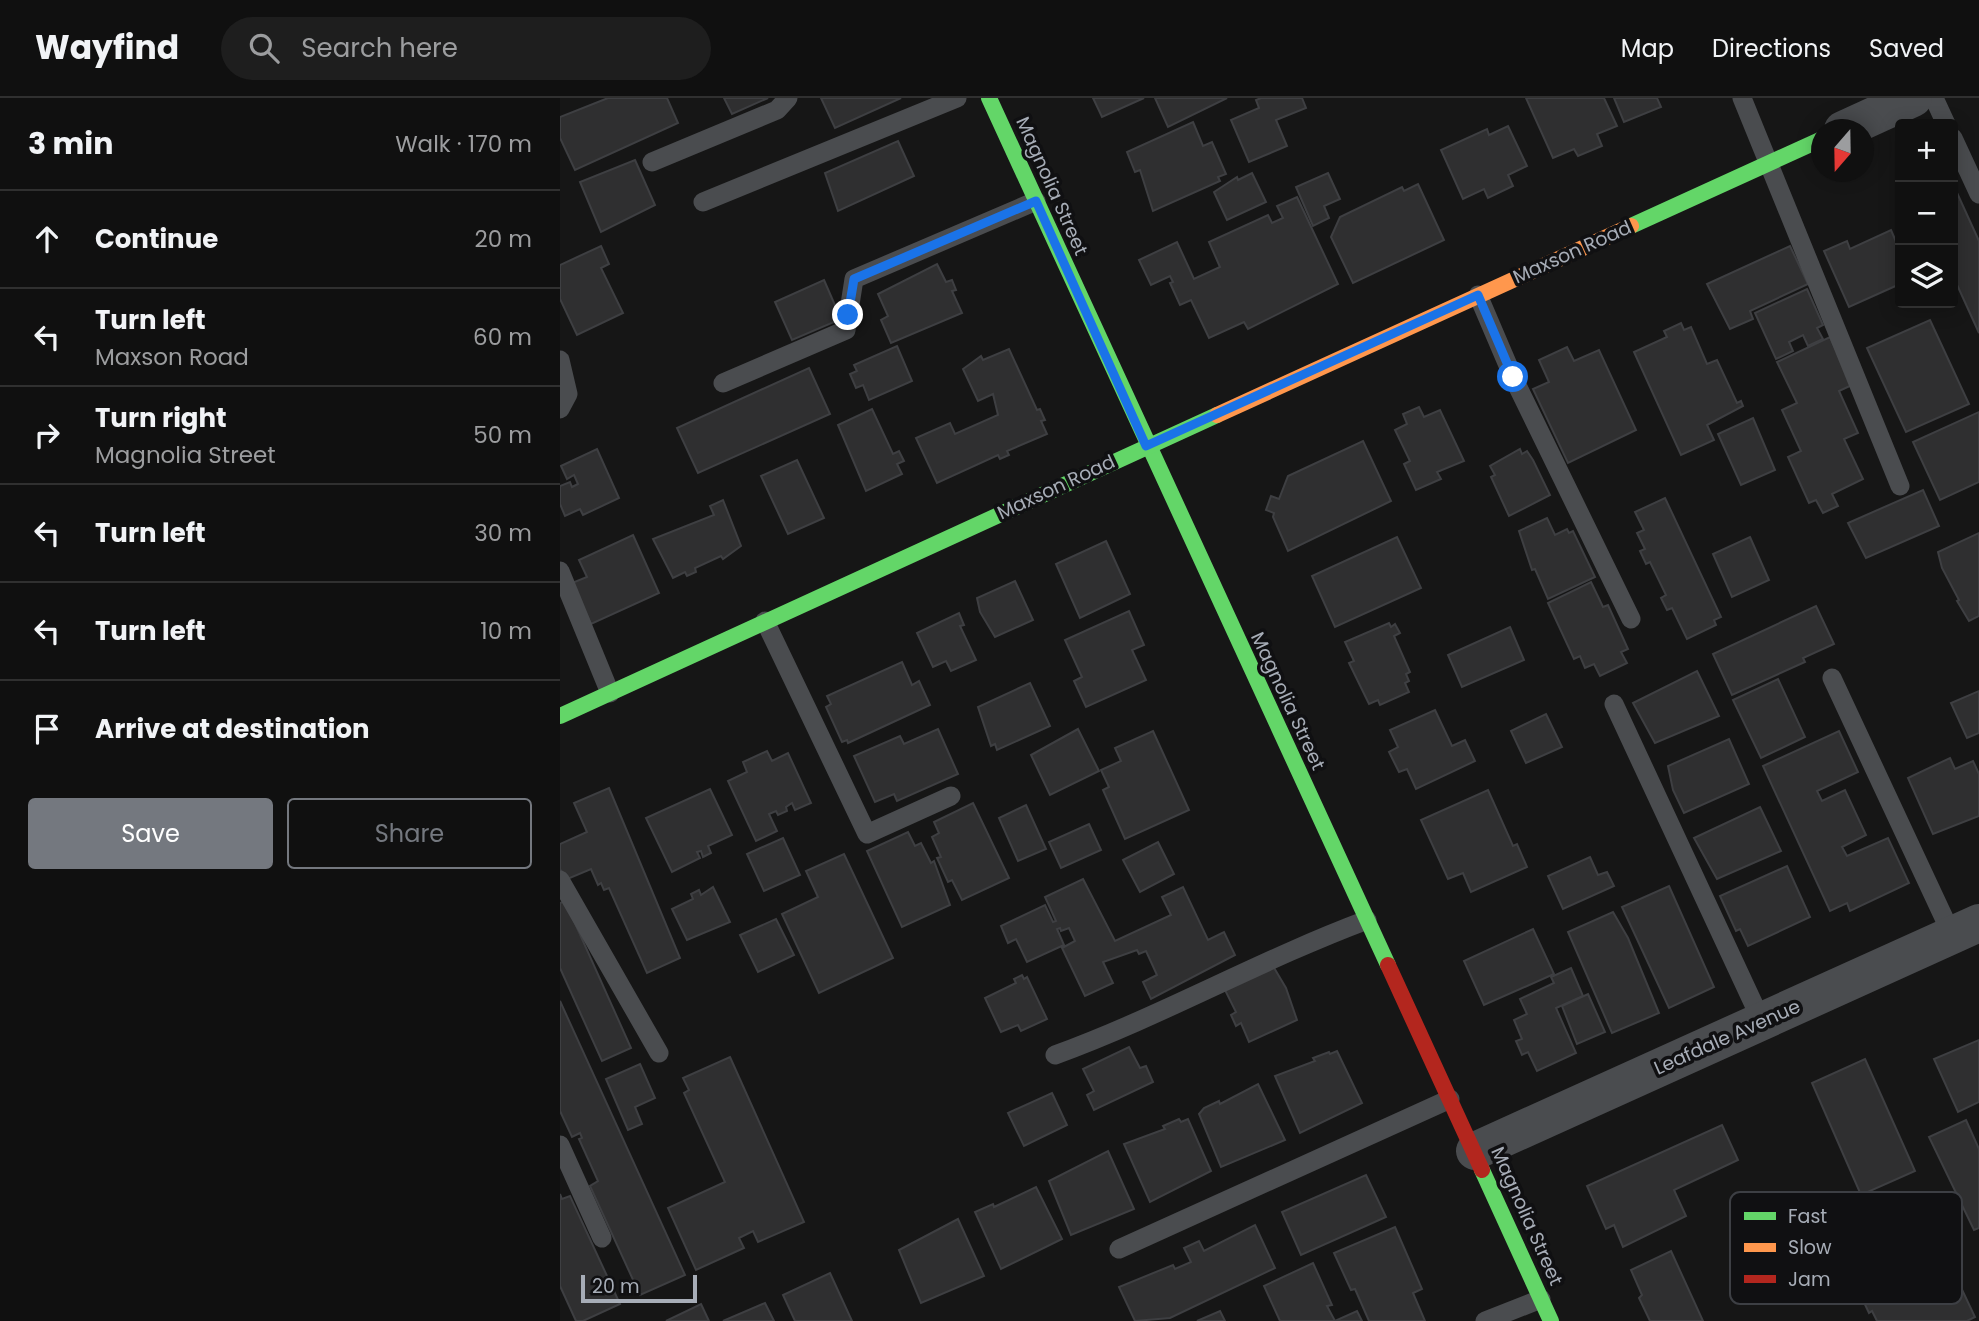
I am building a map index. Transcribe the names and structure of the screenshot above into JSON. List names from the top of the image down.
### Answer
{
  "streets": {
    "street": ["Magnolia Street", "Maxson Road", "Leafdale Avenue"]
  },
  "crossings": [
    ["Magnolia Street", "Maxson Road"],
    ["Magnolia Street", "Leafdale Avenue"]
  ],
  "legend": ["Fast", "Slow", "Jam"],
  "scale_bar": "20 m",
  "north": "bottom",
  "page": {
    "header": "Wayfind",
    "search": "Search here",
    "nav": ["Map", "Directions", "Saved"],
    "heading": ["3 min", "Walk · 170 m"],
    "map_buttons": ["+", "−"],
    "list": [
      ["Continue", "20 m"],
      ["Turn left", "Maxson Road", "60 m"],
      ["Turn right", "Magnolia Street", "50 m"],
      ["Turn left", "30 m"],
      ["Turn left", "10 m"],
      "Arrive at destination"
    ],
    "buttons": ["Save", "Share"],
    "scale": "20 m"
  }
}
